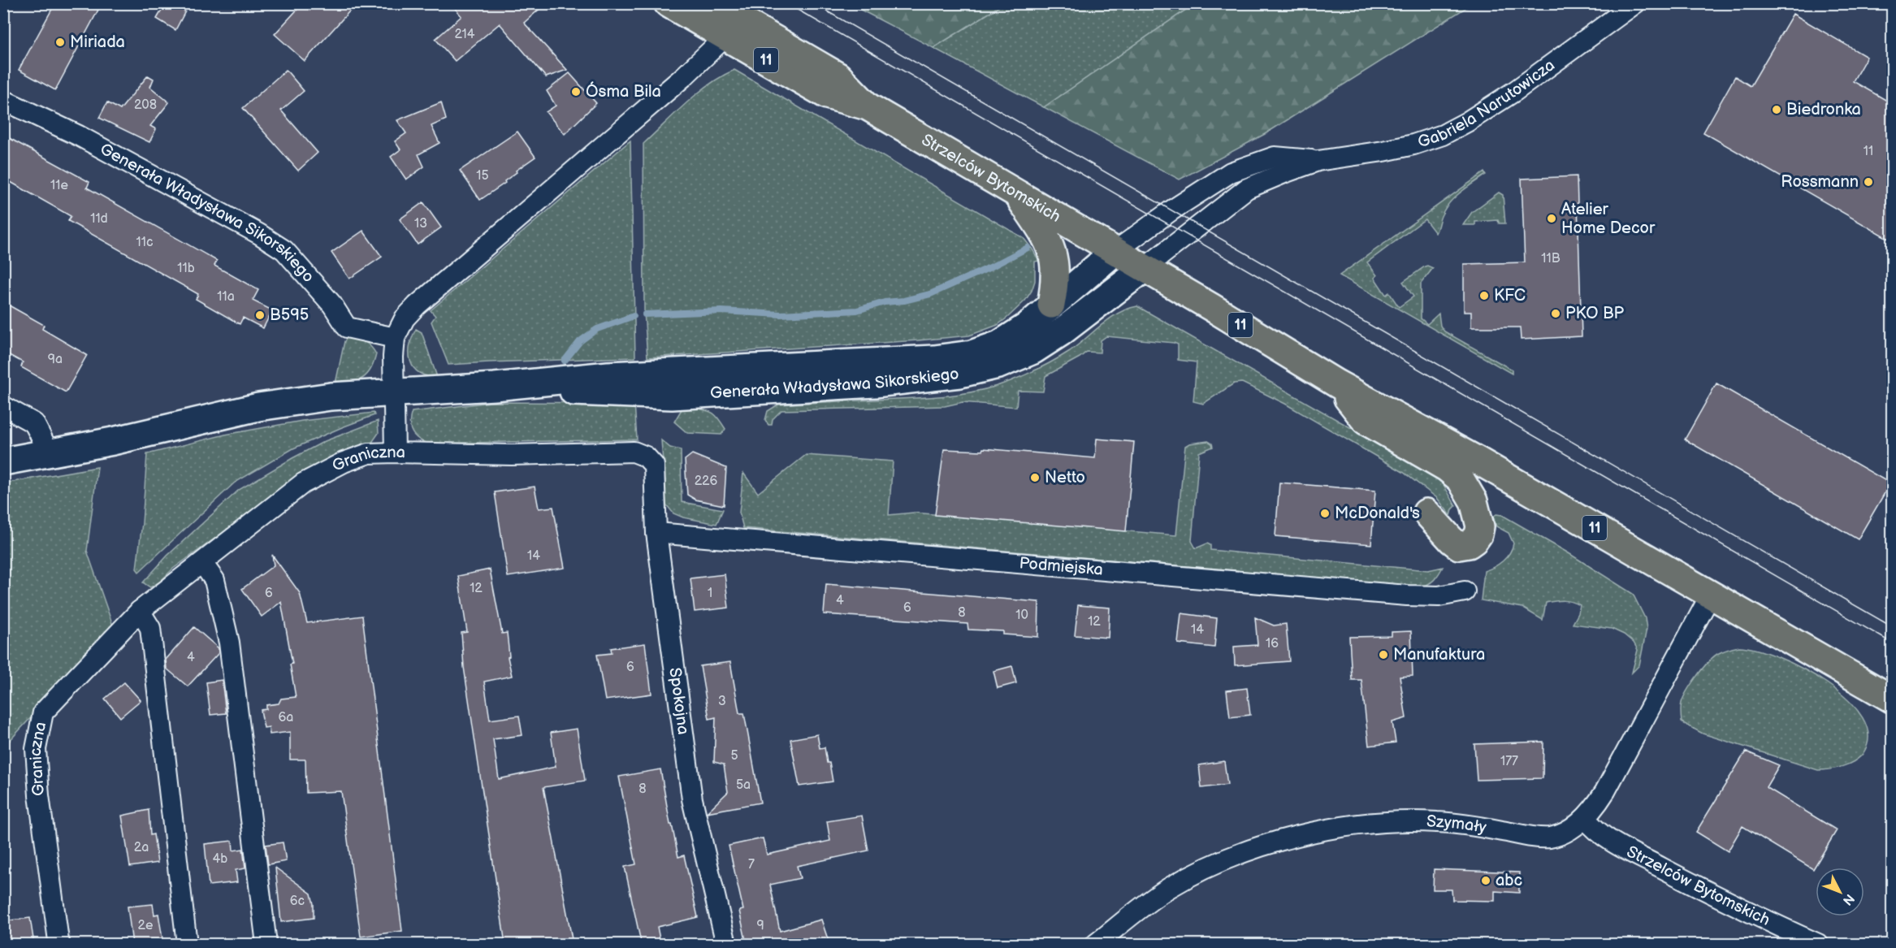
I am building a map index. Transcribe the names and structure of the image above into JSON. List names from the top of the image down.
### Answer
{
  "streets": {
    "highway": ["11", "Strzelców Bytomskich"],
    "street": [
      "Gabriela Narutowicza",
      "Generała Władysława Sikorskiego",
      "Graniczna",
      "Podmiejska",
      "Spokojna",
      "Szymały"
    ]
  },
  "crossings": [
    ["11", "Gabriela Narutowicza"],
    ["11", "Strzelców Bytomskich"],
    ["11", "Generała Władysława Sikorskiego"],
    ["11", "Szymały"],
    ["Gabriela Narutowicza", "Strzelców Bytomskich"],
    ["Gabriela Narutowicza", "Generała Władysława Sikorskiego"],
    ["Strzelców Bytomskich", "Generała Władysława Sikorskiego"],
    ["Strzelców Bytomskich", "Szymały"],
    ["Graniczna", "Spokojna"],
    ["Podmiejska", "Spokojna"]
  ],
  "places": [
    "Miriada",
    "Ósma Bila",
    "Biedronka",
    "Rossmann",
    "Atelier Home Decor",
    "KFC",
    "PKO BP",
    "B595",
    "Netto",
    "McDonald's",
    "Manufaktura",
    "abc"
  ],
  "house_numbers": [
    "214",
    "208",
    "11",
    "15",
    "11e",
    "11d",
    "13",
    "11c",
    "11B",
    "11b",
    "11a",
    "9a",
    "226",
    "14",
    "12",
    "6",
    "1",
    "4",
    "6",
    "8",
    "10",
    "12",
    "14",
    "16",
    "4",
    "6",
    "3",
    "6a",
    "5",
    "177",
    "5a",
    "8",
    "2a",
    "4b",
    "7",
    "6c",
    "2e",
    "9"
  ],
  "north": "bottom right"
}
